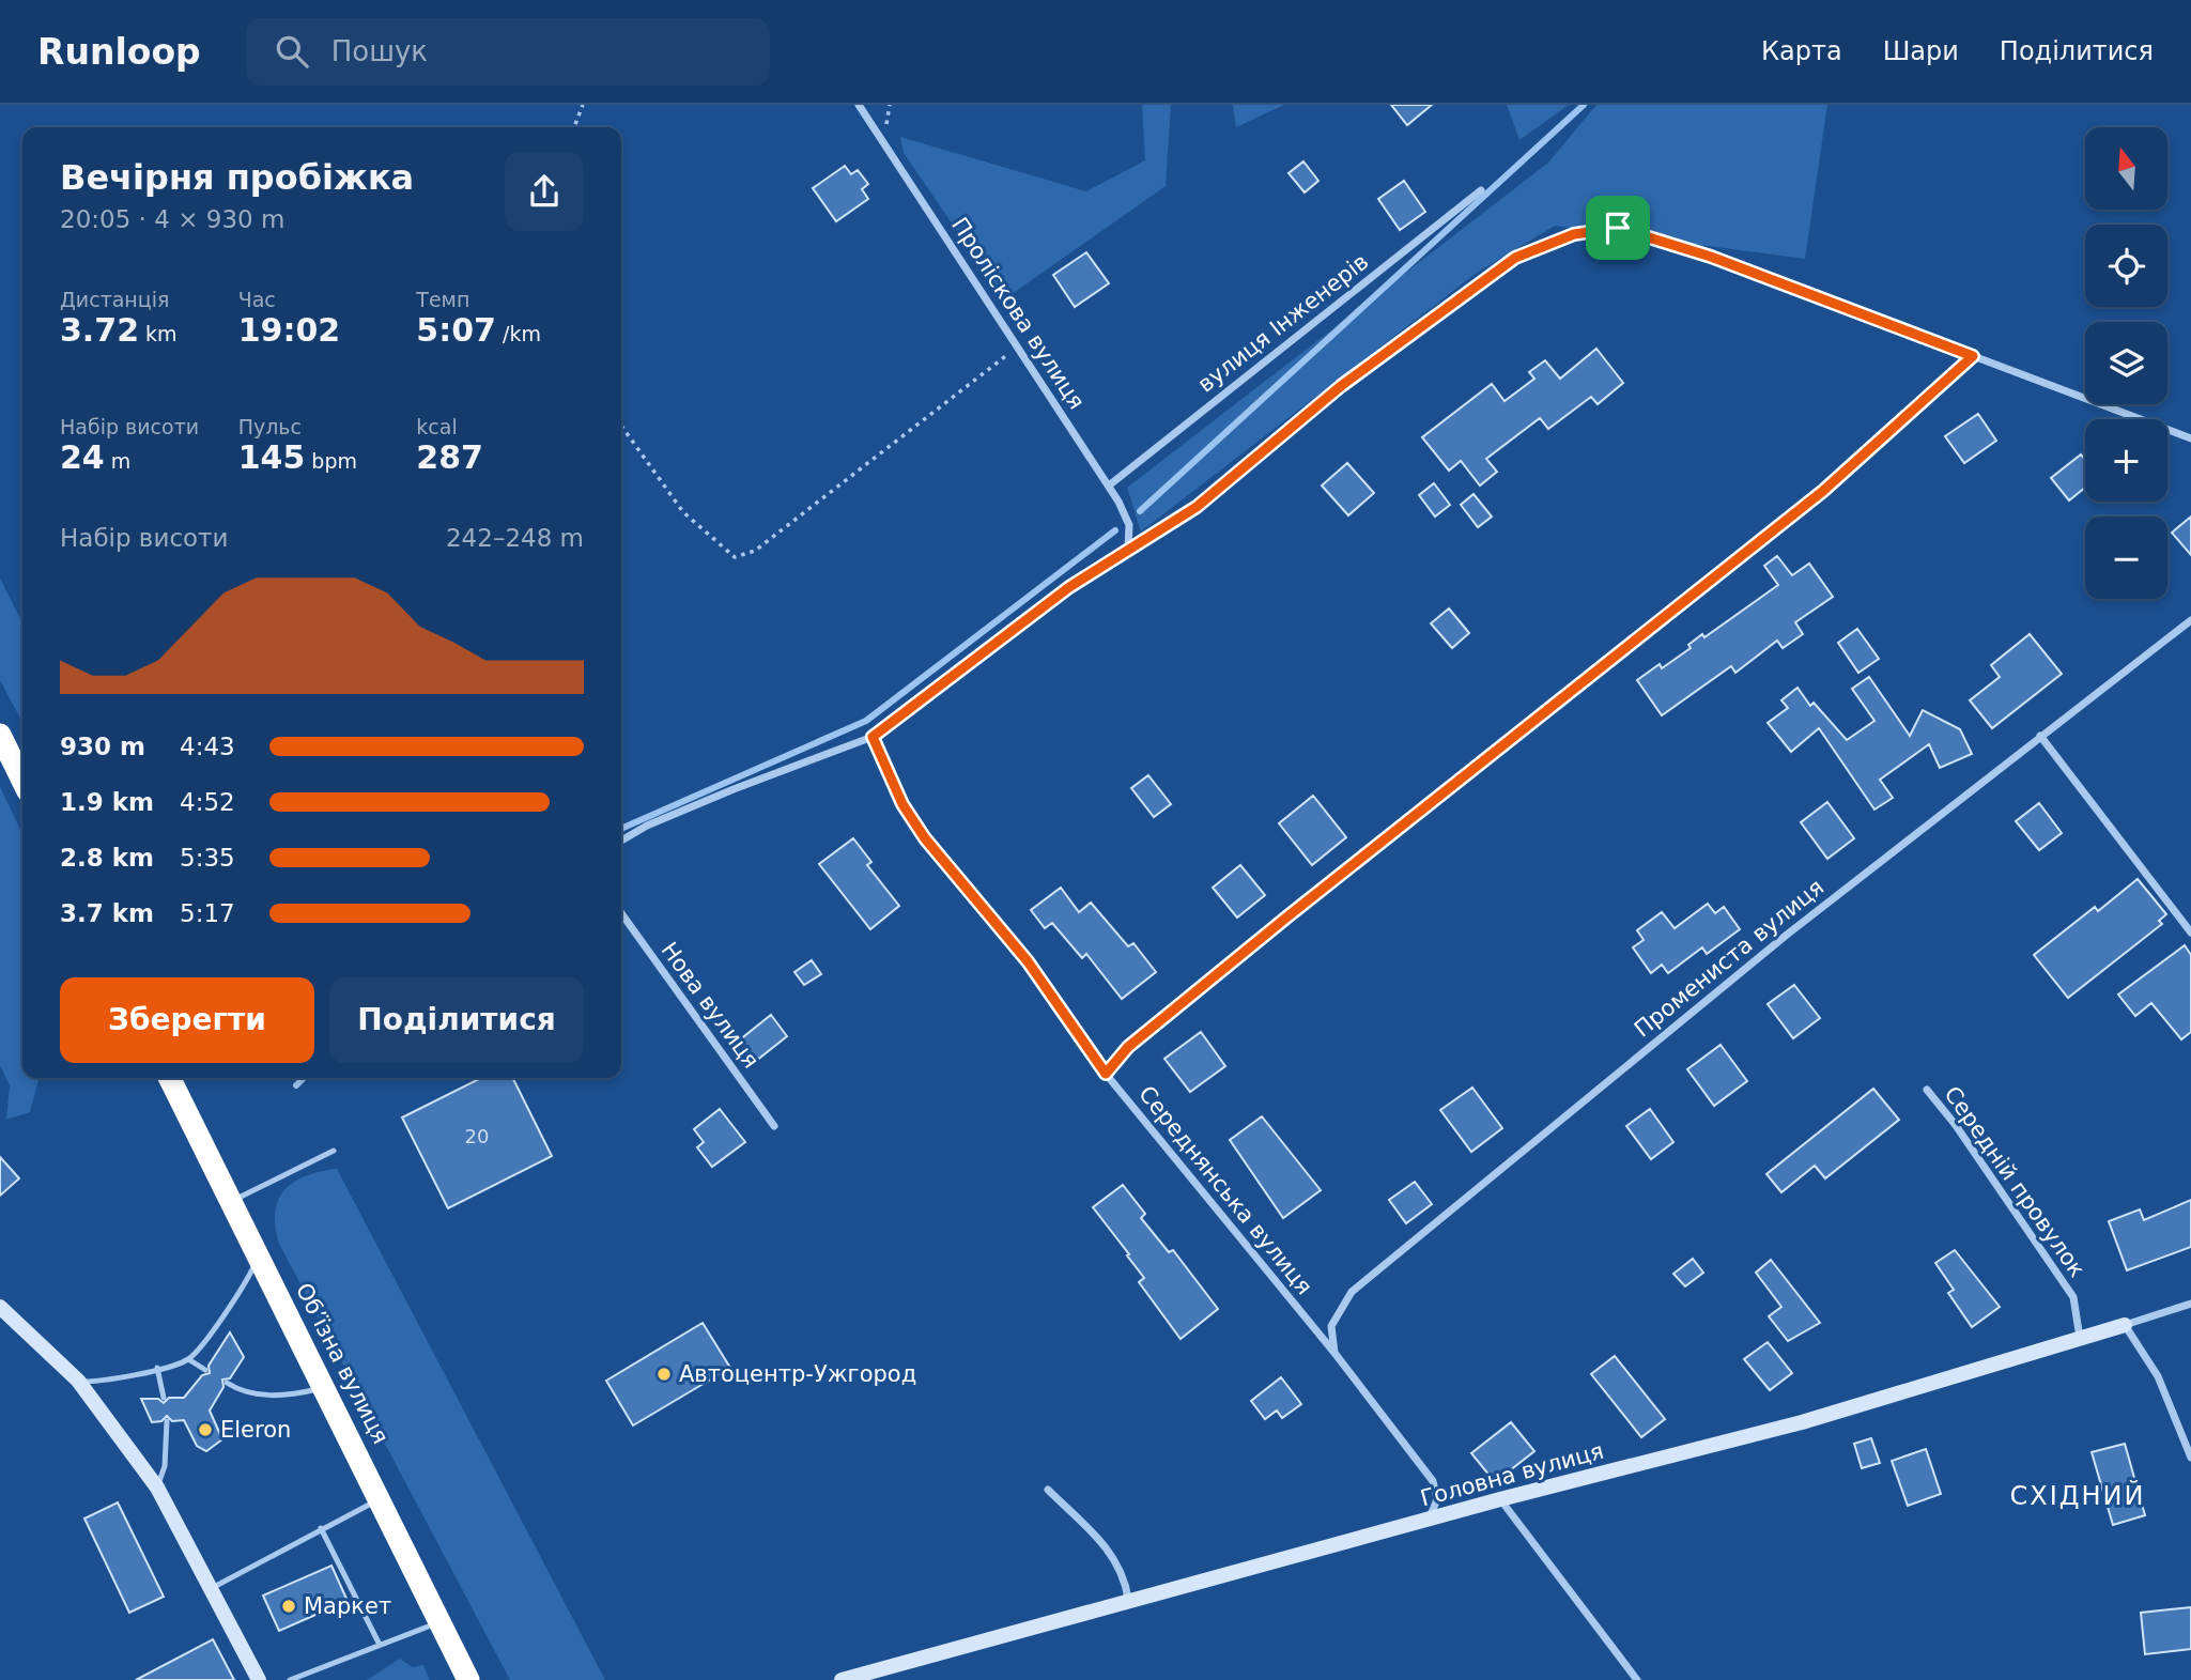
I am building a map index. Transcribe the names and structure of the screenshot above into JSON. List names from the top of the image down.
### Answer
{
  "streets": {
    "highway": ["Обʼїзна вулиця"],
    "street": [
      "Проліскова вулиця",
      "вулиця Інженерів",
      "Промениста вулиця",
      "Нова вулиця",
      "Середній провулок",
      "Середнянська вулиця",
      "Головна вулиця"
    ]
  },
  "crossings": [
    ["Проліскова вулиця", "вулиця Інженерів"],
    ["Промениста вулиця", "Середнянська вулиця"],
    ["Середній провулок", "Головна вулиця"],
    ["Середнянська вулиця", "Головна вулиця"]
  ],
  "districts": ["СХІДНИЙ"],
  "places": ["Автоцентр-Ужгород", "Eleron", "Маркет"],
  "house_numbers": ["20"],
  "north": "top",
  "page": {
    "header": "Runloop",
    "search": "Пошук",
    "nav": ["Карта", "Шари", "Поділитися"],
    "map_buttons": ["+", "−"],
    "heading": ["Вечірня пробіжка", "20:05 · 4 × 930 m"],
    "stats": [
      ["Дистанція", "3.72 km"],
      ["Час", "19:02"],
      ["Темп", "5:07 /km"],
      ["Набір висоти", "24 m"],
      ["Пульс", "145 bpm"],
      ["kcal", "287"]
    ],
    "chart": ["Набір висоти", "242–248 m"],
    "list": [
      {
        "name": "930 m",
        "note": "4:43"
      },
      {
        "name": "1.9 km",
        "note": "4:52"
      },
      {
        "name": "2.8 km",
        "note": "5:35"
      },
      {
        "name": "3.7 km",
        "note": "5:17"
      }
    ],
    "buttons": ["Зберегти", "Поділитися"]
  }
}
